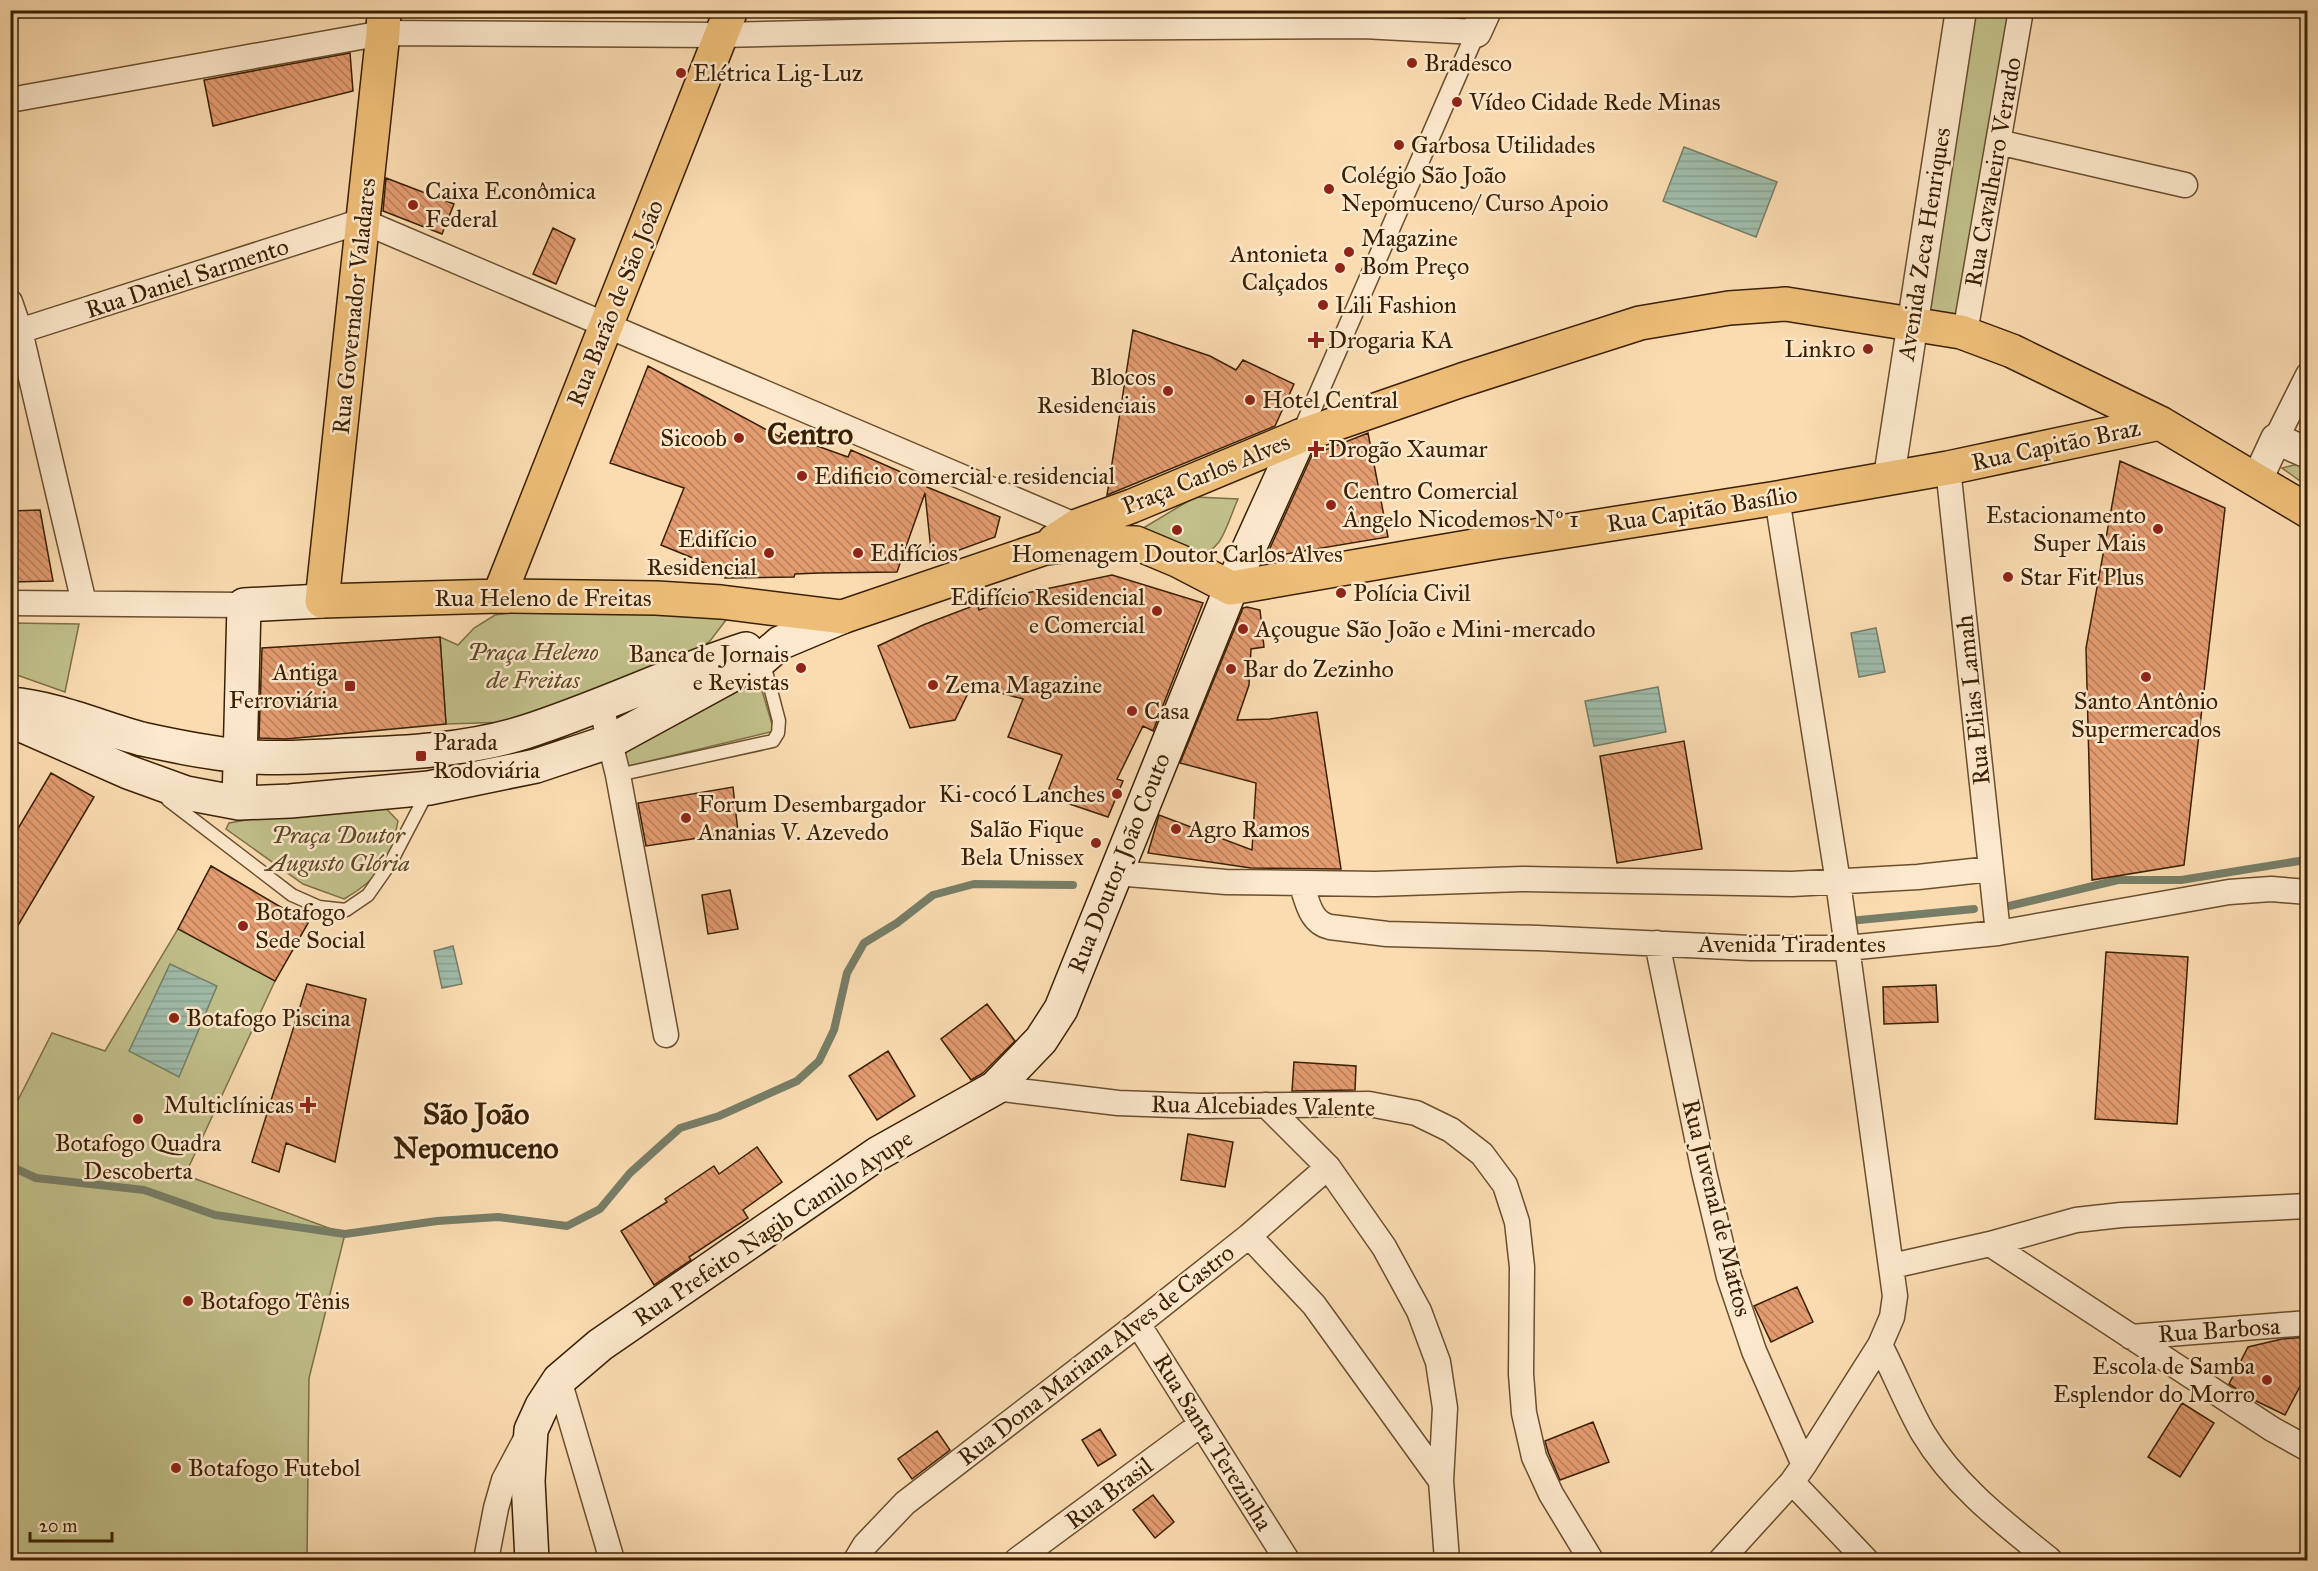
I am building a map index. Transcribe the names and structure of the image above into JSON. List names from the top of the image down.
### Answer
{
  "streets": {
    "main road": [
      "Rua Barão de São João",
      "Rua Governador Valadares",
      "Rua Capitão Braz",
      "Praça Carlos Alves",
      "Rua Capitão Basílio",
      "Rua Heleno de Freitas",
      "Rua Doutor João Couto",
      "Rua Prefeito Nagib Camilo Ayupe"
    ],
    "street": [
      "Rua Cavalheiro Verardo",
      "Avenida Zeca Henriques",
      "Rua Daniel Sarmento",
      "Rua Elias Lamah",
      "Avenida Tiradentes",
      "Rua Alcebiades Valente",
      "Rua Juvenal de Mattos",
      "Rua Barbosa",
      "Rua Dona Mariana Alves de Castro",
      "Rua Santa Terezinha",
      "Rua Brasil"
    ]
  },
  "crossings": [
    ["Avenida Zeca Henriques", "Rua Capitão Braz"],
    ["Avenida Zeca Henriques", "Rua Capitão Basílio"],
    ["Rua Daniel Sarmento", "Rua Governador Valadares"],
    ["Rua Barão de São João", "Rua Heleno de Freitas"],
    ["Rua Governador Valadares", "Rua Heleno de Freitas"],
    ["Rua Capitão Braz", "Rua Capitão Basílio"],
    ["Rua Capitão Braz", "Rua Elias Lamah"],
    ["Praça Carlos Alves", "Rua Capitão Basílio"],
    ["Praça Carlos Alves", "Rua Doutor João Couto"],
    ["Rua Capitão Basílio", "Rua Doutor João Couto"],
    ["Rua Elias Lamah", "Avenida Tiradentes"],
    ["Rua Doutor João Couto", "Rua Alcebiades Valente"],
    ["Rua Doutor João Couto", "Rua Prefeito Nagib Camilo Ayupe"],
    ["Avenida Tiradentes", "Rua Juvenal de Mattos"],
    ["Rua Alcebiades Valente", "Rua Prefeito Nagib Camilo Ayupe"],
    ["Rua Dona Mariana Alves de Castro", "Rua Santa Terezinha"],
    ["Rua Santa Terezinha", "Rua Brasil"]
  ],
  "districts": ["Centro", "São João Nepomuceno"],
  "parks": ["Praça Heleno de Freitas", "Praça Doutor Augusto Glória"],
  "places": {
    "other": [
      "Bradesco",
      "Elétrica Lig-Luz",
      "Vídeo Cidade Rede Minas",
      "Garbosa Utilidades",
      "Colégio São João Nepomuceno/ Curso Apoio",
      "Caixa Econômica Federal",
      "Magazine Bom Preço",
      "Antonieta Calçados",
      "Lili Fashion",
      "Link10",
      "Blocos Residenciais",
      "Hotel Central",
      "Sicoob",
      "Edificio comercial e residencial",
      "Centro Comercial Ângelo Nicodemos Nº 1",
      "Estacionamento Super Mais",
      "Homenagem Doutor Carlos Alves",
      "Edifício Residencial",
      "Edifícios",
      "Star Fit Plus",
      "Polícia Civil",
      "Edifício Residencial e Comercial",
      "Açougue São João e Mini-mercado",
      "Banca de Jornais e Revistas",
      "Bar do Zezinho",
      "Santo Antônio Supermercados",
      "Zema Magazine",
      "Casa",
      "Ki-cocó Lanches",
      "Forum Desembargador Ananias V. Azevedo",
      "Agro Ramos",
      "Salão Fique Bela Unissex",
      "Botafogo Sede Social",
      "Botafogo Piscina",
      "Botafogo Quadra Descoberta",
      "Botafogo Tênis",
      "Escola de Samba Esplendor do Morro",
      "Botafogo Futebol"
    ],
    "health": ["Drogaria KA", "Drogão Xaumar", "Multiclínicas"],
    "transit": ["Antiga Ferroviária", "Parada Rodoviária"]
  },
  "scale_bar": "20 m"
}
